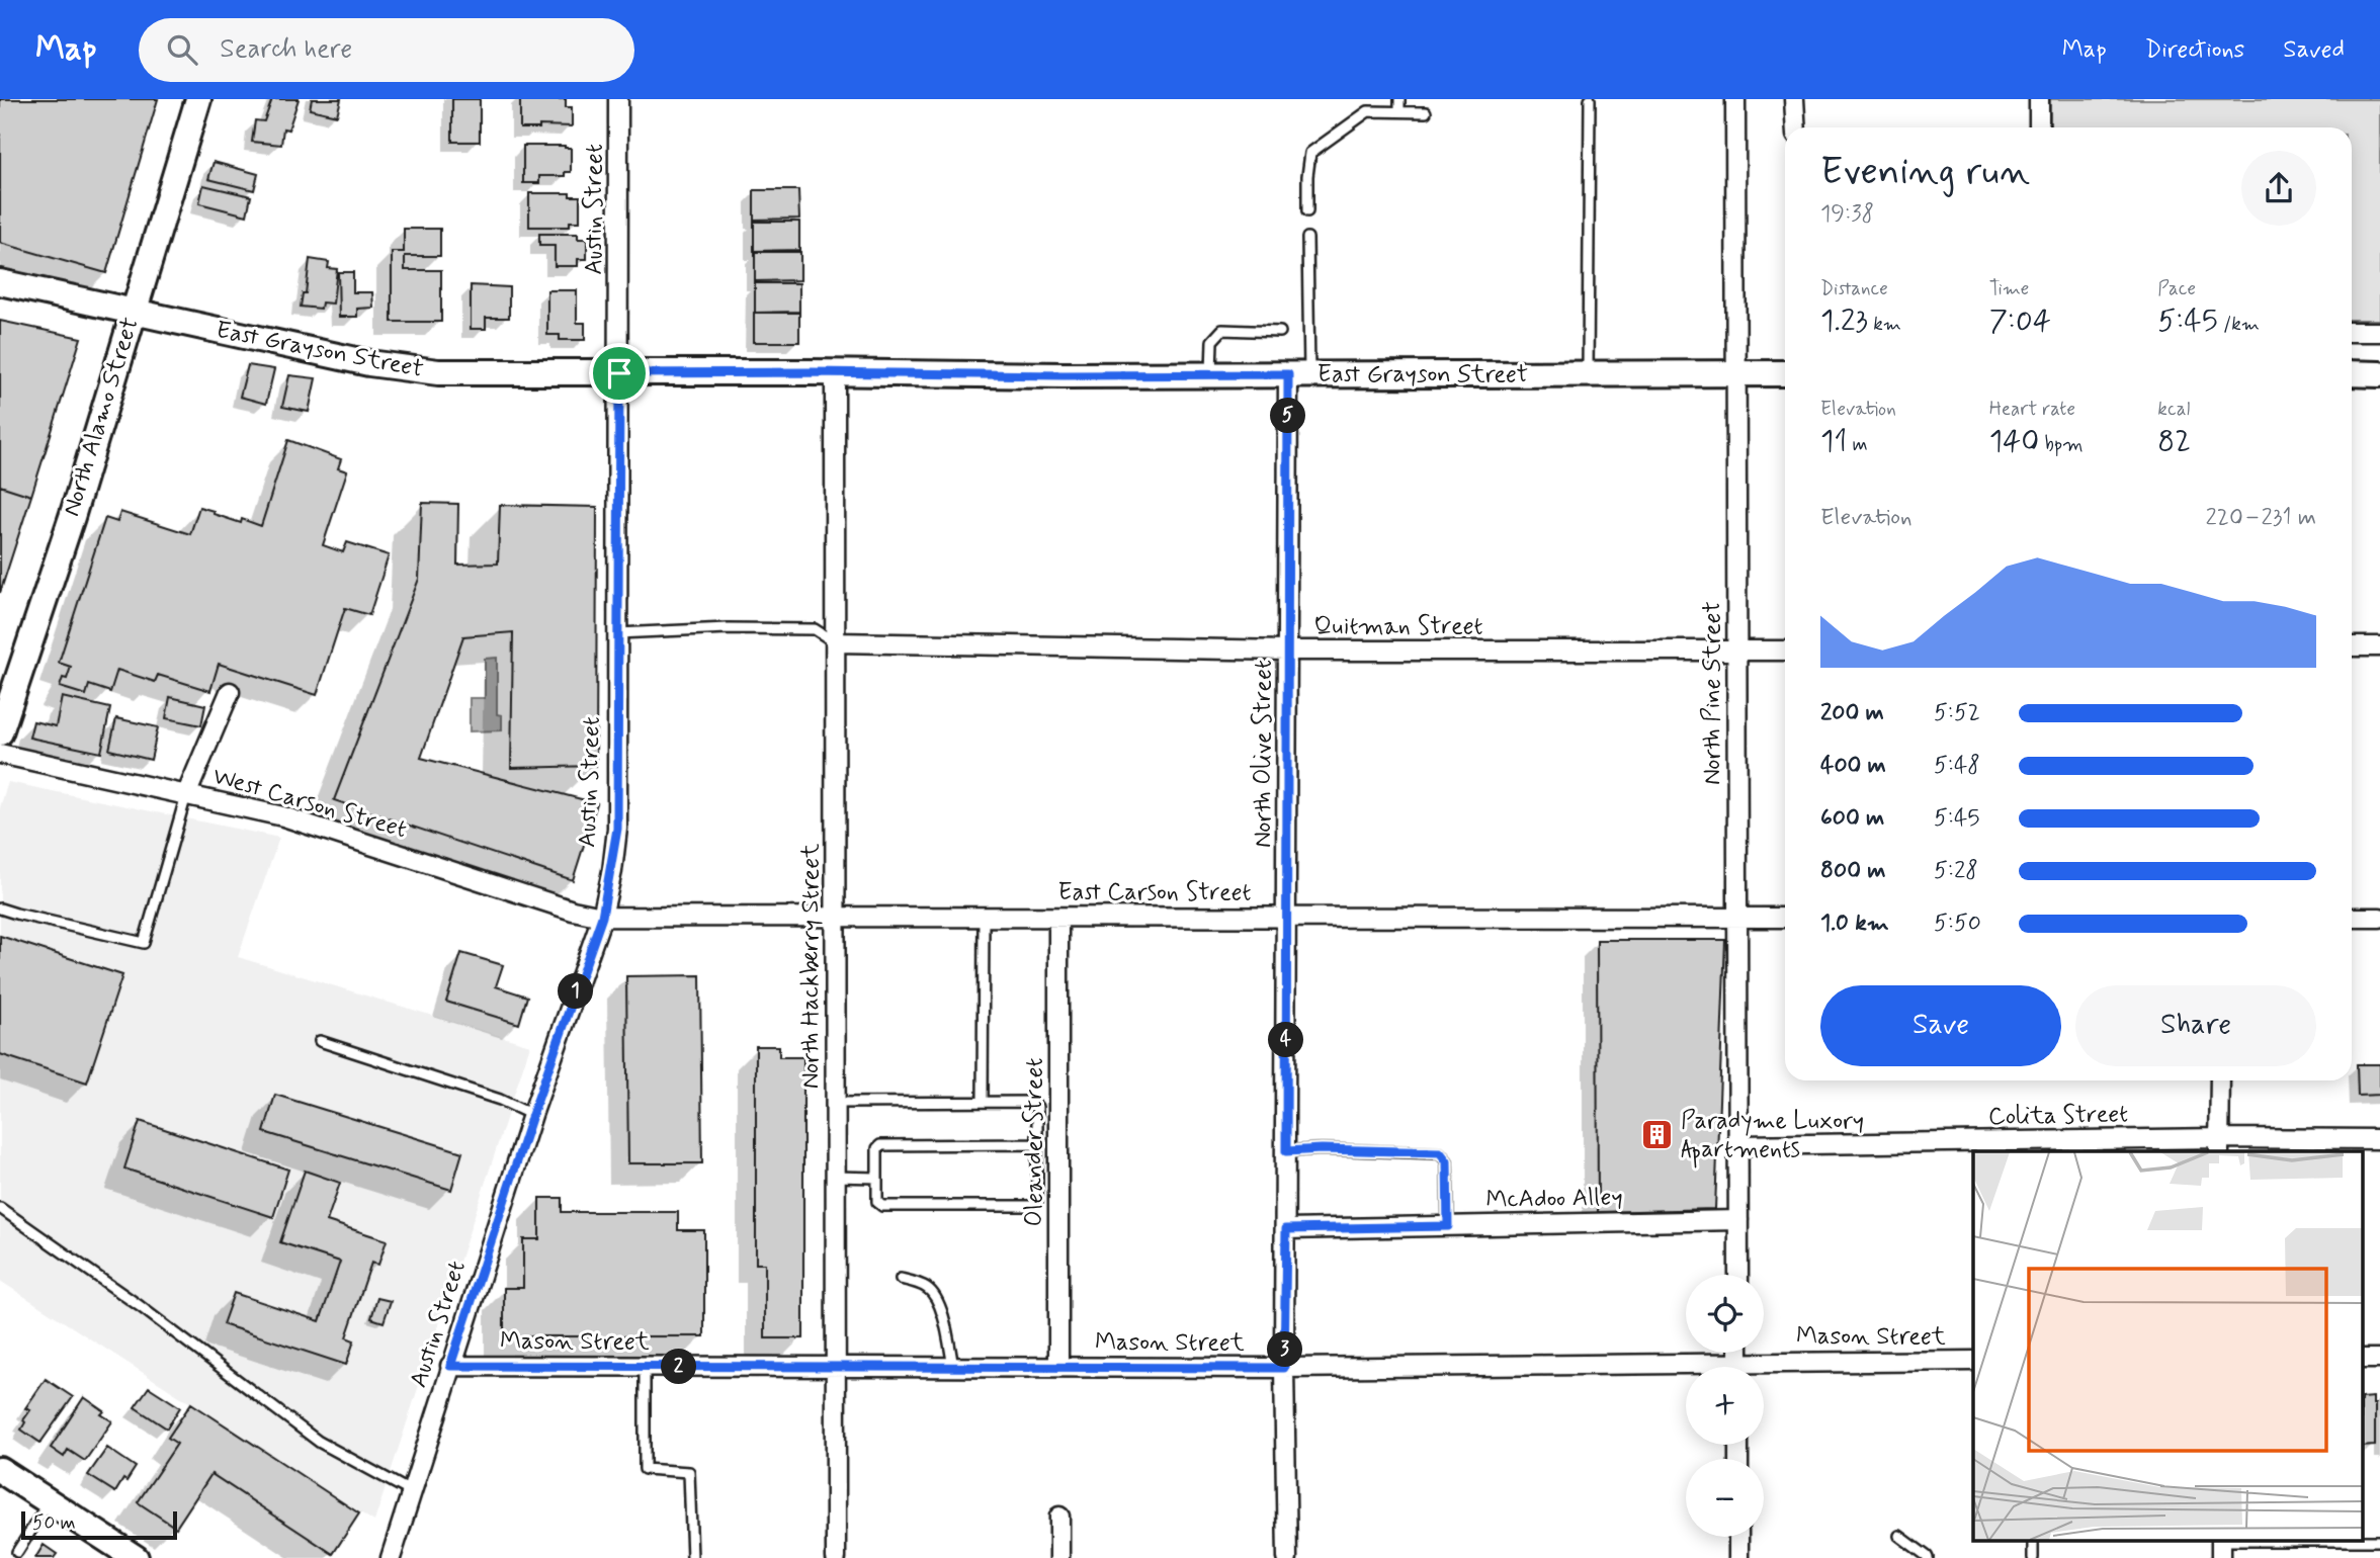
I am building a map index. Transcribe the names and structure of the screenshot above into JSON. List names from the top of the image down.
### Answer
{
  "streets": {
    "street": [
      "Austin Street",
      "East Grayson Street",
      "North Alamo Street",
      "Quitman Street",
      "North Pine Street",
      "North Olive Street",
      "West Carson Street",
      "East Carson Street",
      "North Hackberry Street",
      "Colita Street",
      "Oleander Street",
      "McAdoo Alley",
      "Mason Street"
    ]
  },
  "crossings": [
    ["Austin Street", "East Grayson Street"],
    ["Austin Street", "West Carson Street"],
    ["Austin Street", "East Carson Street"],
    ["Austin Street", "Mason Street"],
    ["East Grayson Street", "North Alamo Street"],
    ["East Grayson Street", "North Pine Street"],
    ["East Grayson Street", "North Olive Street"],
    ["East Grayson Street", "North Hackberry Street"],
    ["Quitman Street", "North Pine Street"],
    ["Quitman Street", "North Olive Street"],
    ["Quitman Street", "North Hackberry Street"],
    ["North Pine Street", "East Carson Street"],
    ["North Pine Street", "Colita Street"],
    ["North Pine Street", "McAdoo Alley"],
    ["North Olive Street", "East Carson Street"],
    ["North Olive Street", "McAdoo Alley"],
    ["North Olive Street", "Mason Street"],
    ["West Carson Street", "East Carson Street"],
    ["East Carson Street", "North Hackberry Street"],
    ["East Carson Street", "Oleander Street"],
    ["North Hackberry Street", "Mason Street"],
    ["Oleander Street", "Mason Street"]
  ],
  "places": {
    "building": ["Paradyme Luxory Apartments"]
  },
  "scale_bar": "50 m",
  "page": {
    "header": "Map",
    "search": "Search here",
    "nav": ["Map", "Directions", "Saved"],
    "heading": ["Evening run", "19:38"],
    "stats": [
      ["Distance", "1.23 km"],
      ["Time", "7:04"],
      ["Pace", "5:45 /km"],
      ["Elevation", "11 m"],
      ["Heart rate", "140 bpm"],
      ["kcal", "82"]
    ],
    "pins": [
      "5",
      "1",
      "4",
      "3",
      "2"
    ],
    "chart": ["Elevation", "220–231 m"],
    "list": [
      {
        "name": "200 m",
        "note": "5:52"
      },
      {
        "name": "400 m",
        "note": "5:48"
      },
      {
        "name": "600 m",
        "note": "5:45"
      },
      {
        "name": "800 m",
        "note": "5:28"
      },
      {
        "name": "1.0 km",
        "note": "5:50"
      }
    ],
    "buttons": ["Save", "Share"],
    "map_buttons": ["+", "−"],
    "scale": "50 m"
  }
}
